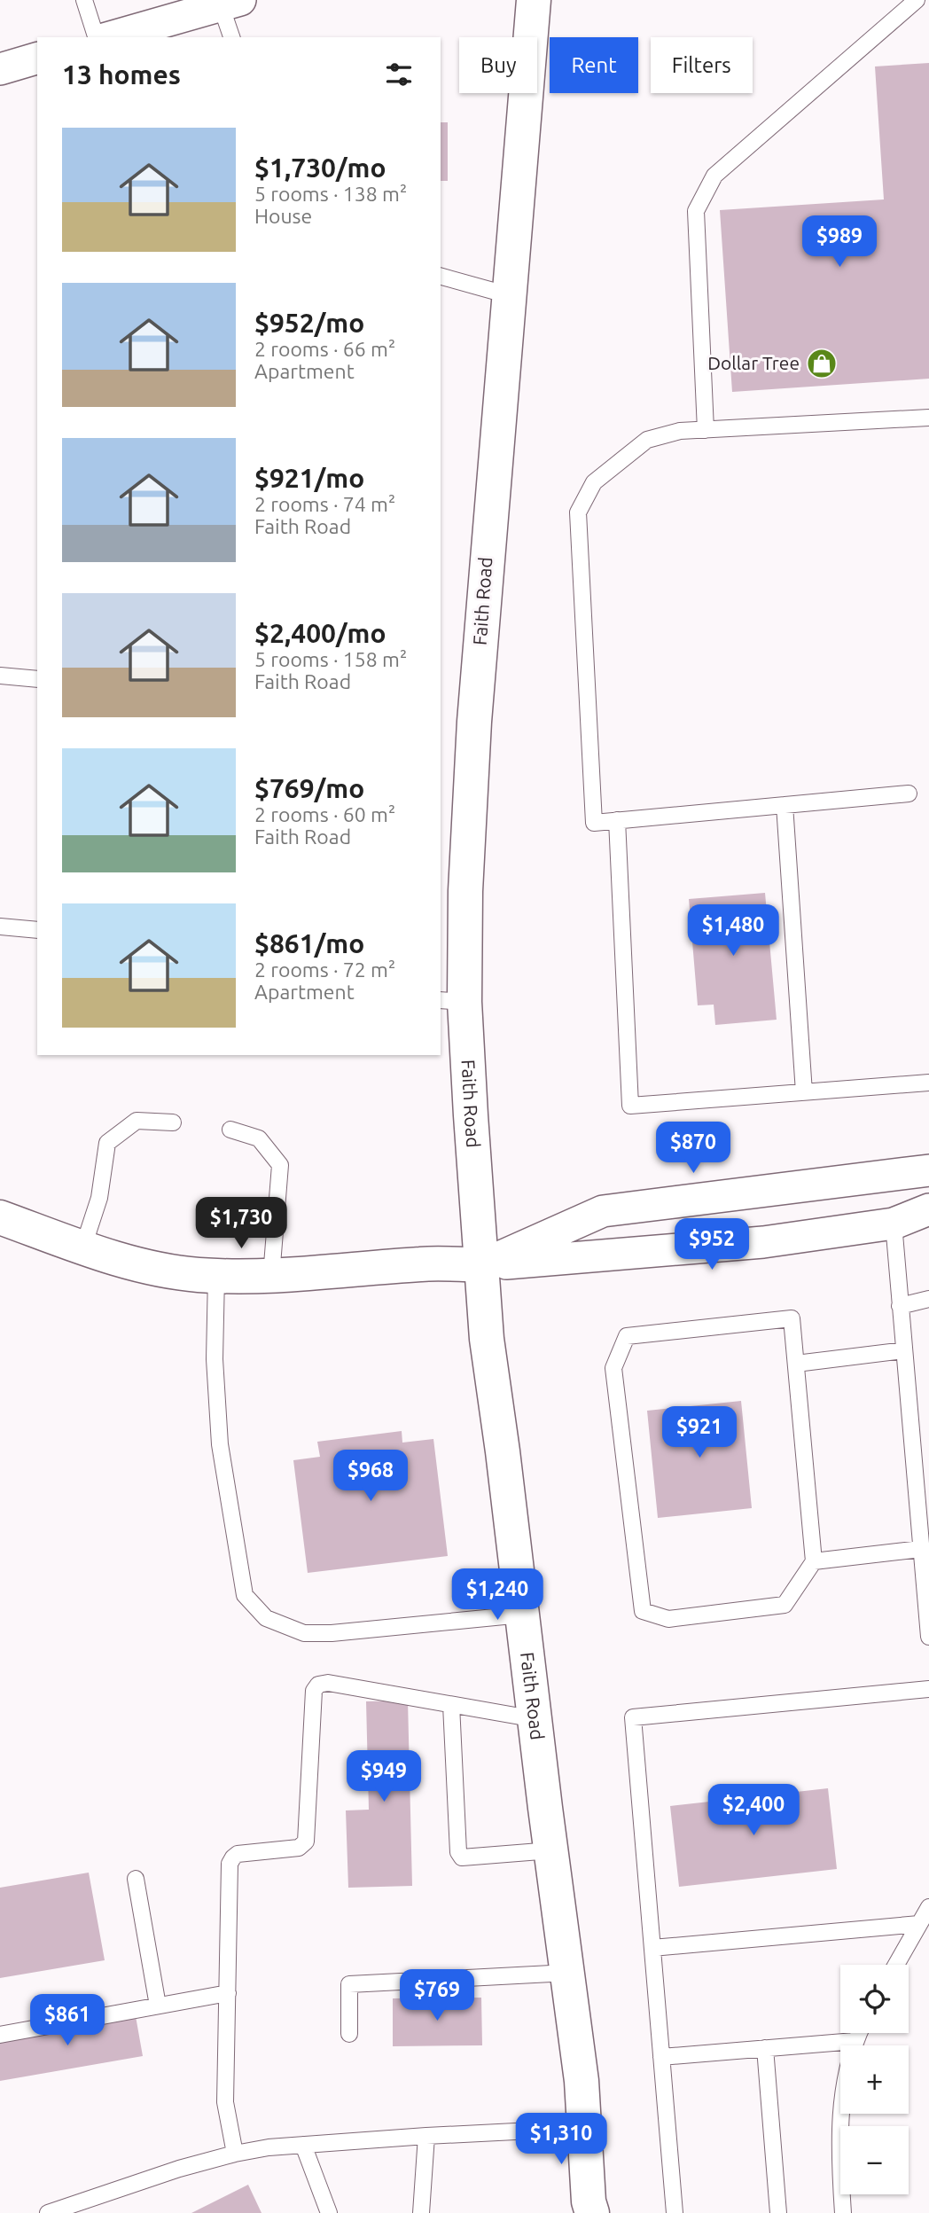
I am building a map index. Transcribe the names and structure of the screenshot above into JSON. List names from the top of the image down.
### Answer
{
  "streets": {
    "main road": ["Faith Road"]
  },
  "places": {
    "shop": ["Dollar Tree"]
  },
  "page": {
    "chip": ["Buy", "Rent", "Filters"],
    "heading": "13 homes",
    "list": [
      {
        "name": "$1,730/mo",
        "note": "5 rooms · 138 m² · House"
      },
      {
        "name": "$952/mo",
        "note": "2 rooms · 66 m² · Apartment"
      },
      {
        "name": "$921/mo",
        "note": "2 rooms · 74 m² · Faith Road"
      },
      {
        "name": "$2,400/mo",
        "note": "5 rooms · 158 m² · Faith Road"
      },
      {
        "name": "$769/mo",
        "note": "2 rooms · 60 m² · Faith Road"
      },
      {
        "name": "$861/mo",
        "note": "2 rooms · 72 m² · Apartment"
      }
    ],
    "price": [
      "$989",
      "$1,480",
      "$870",
      "$1,730",
      "$952",
      "$921",
      "$968",
      "$1,240",
      "$949",
      "$2,400",
      "$769",
      "$861",
      "$1,310"
    ],
    "map_buttons": ["+", "−"]
  }
}
